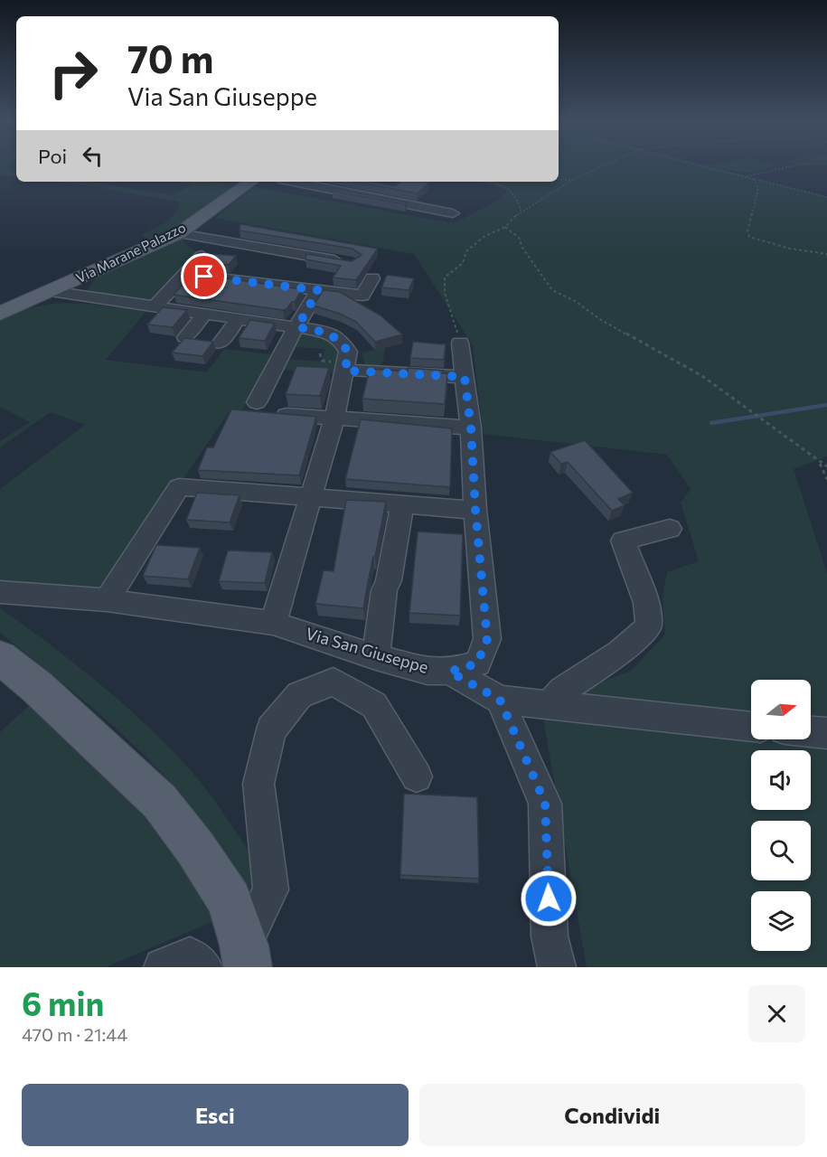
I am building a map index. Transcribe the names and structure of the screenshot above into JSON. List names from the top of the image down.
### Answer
{
  "streets": {
    "main road": ["Via Marane Palazzo"],
    "street": ["Via San Giuseppe"]
  },
  "north": "right",
  "page": {
    "turn": ["70 m", "Via San Giuseppe"],
    "then": "Poi",
    "heading": ["6 min", "470 m · 21:44"],
    "buttons": ["Esci", "Condividi"]
  }
}
